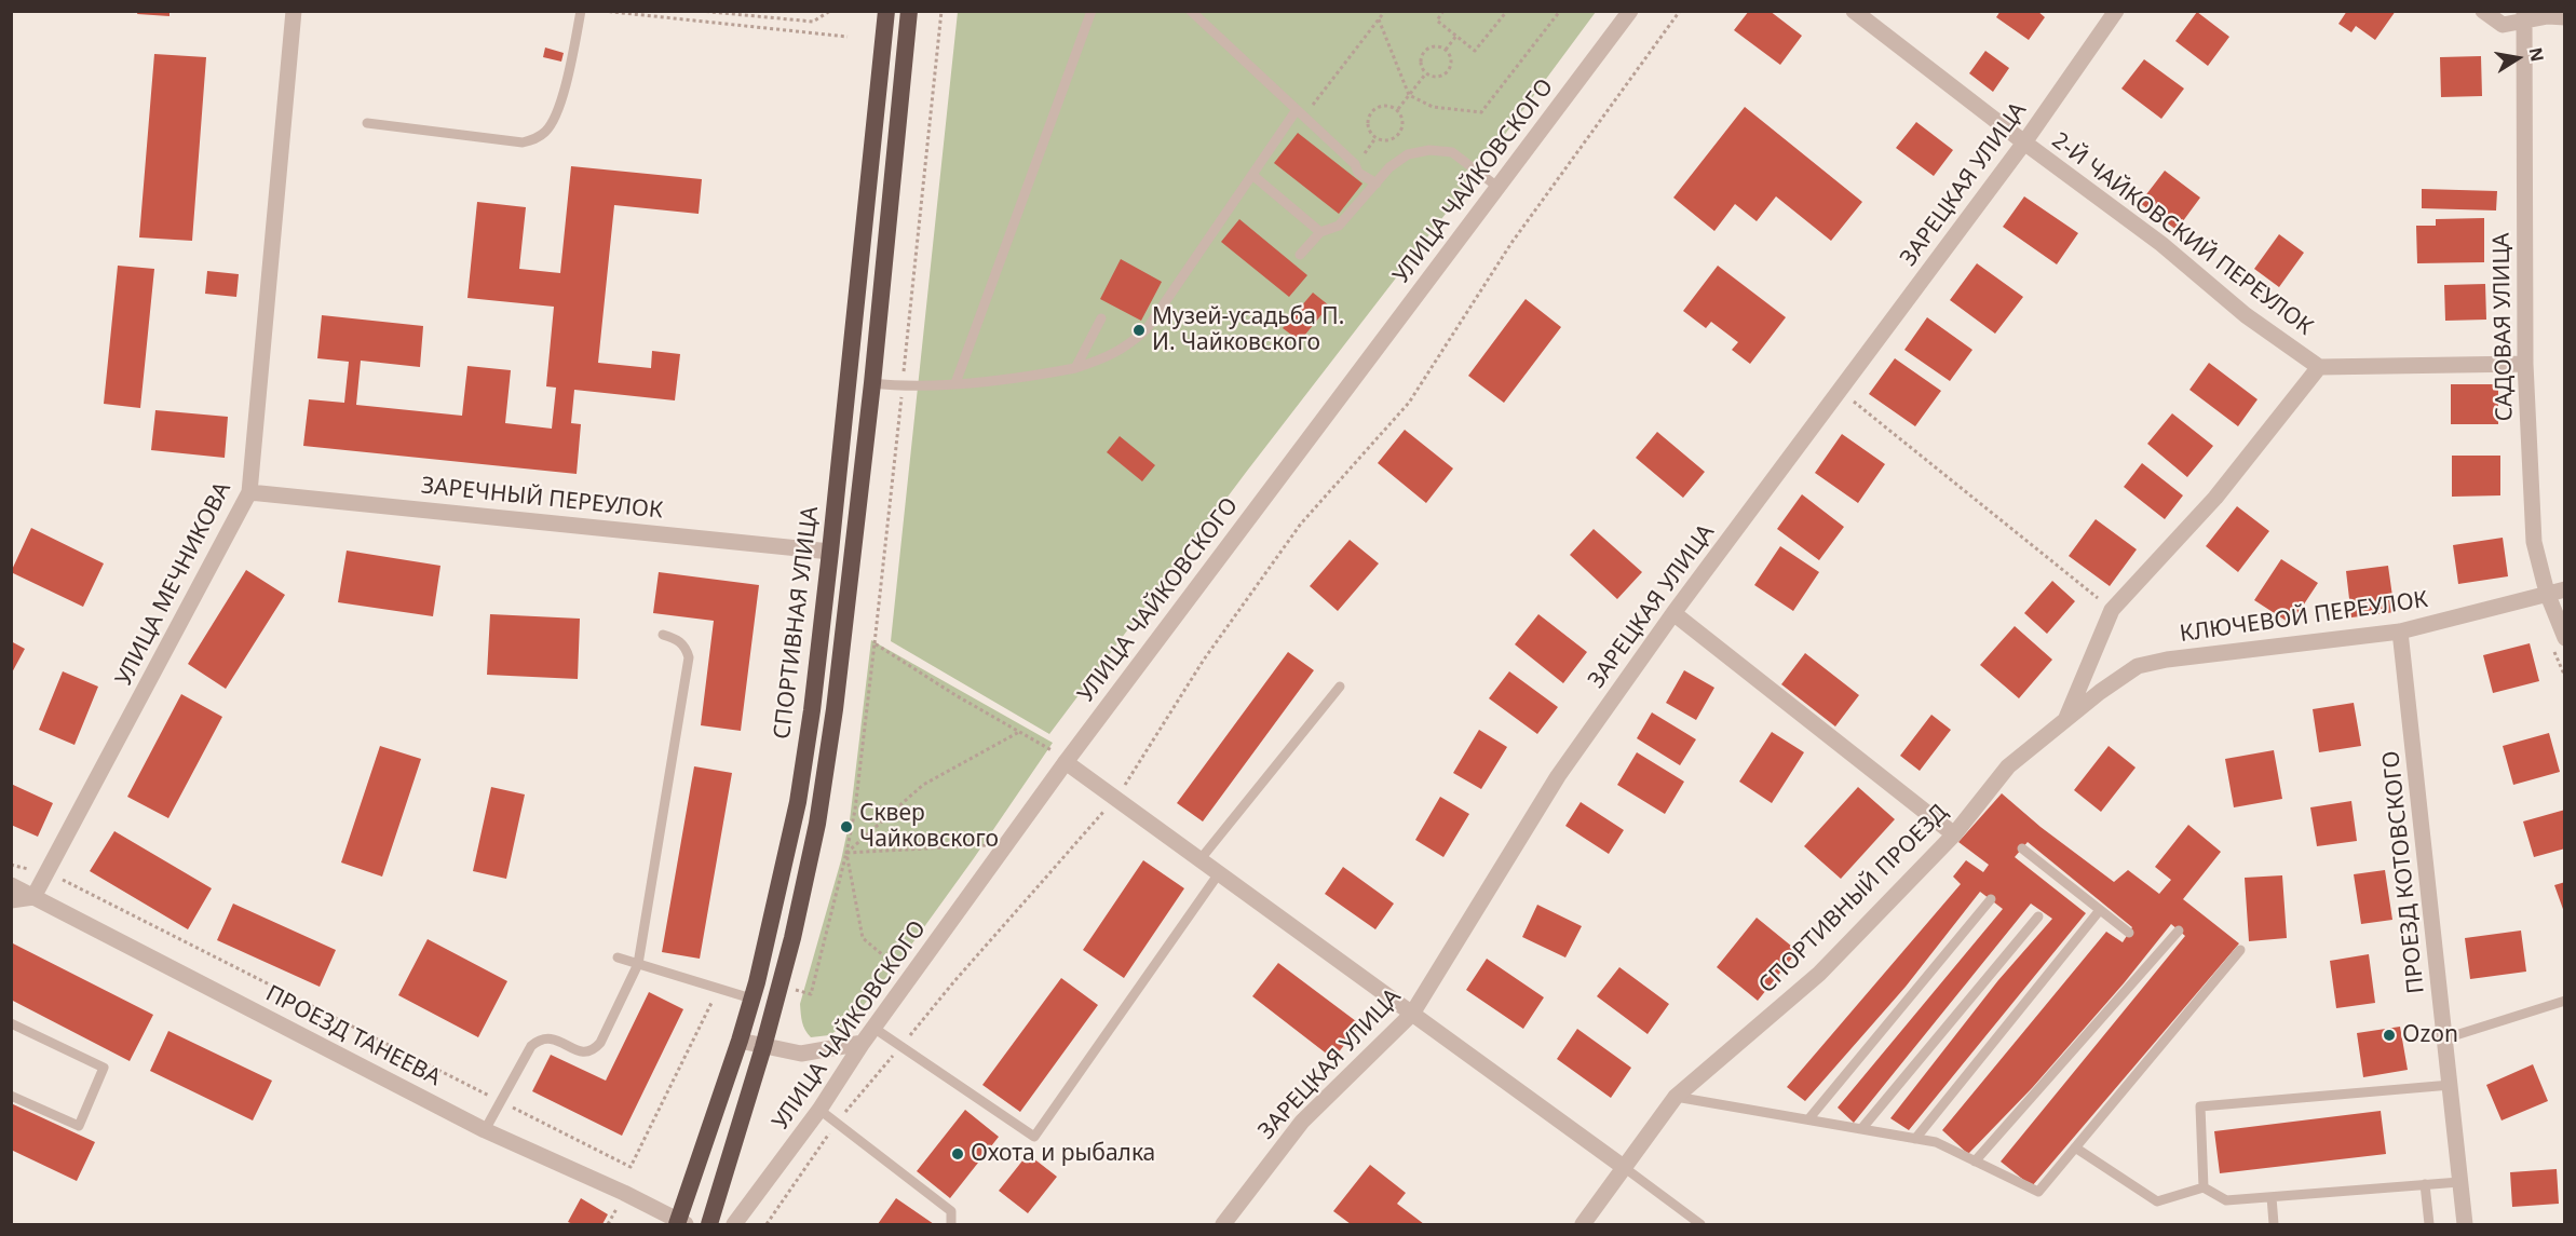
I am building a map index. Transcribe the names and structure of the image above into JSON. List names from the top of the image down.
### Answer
{
  "streets": {
    "highway": ["СПОРТИВНАЯ УЛИЦА"],
    "street": [
      "УЛИЦА ЧАЙКОВСКОГО",
      "ЗАРЕЦКАЯ УЛИЦА",
      "2-Й ЧАЙКОВСКИЙ ПЕРЕУЛОК",
      "САДОВАЯ УЛИЦА",
      "ЗАРЕЧНЫЙ ПЕРЕУЛОК",
      "УЛИЦА МЕЧНИКОВА",
      "КЛЮЧЕВОЙ ПЕРЕУЛОК",
      "ПРОЕЗД КОТОВСКОГО",
      "СПОРТИВНЫЙ ПРОЕЗД",
      "ПРОЕЗД ТАНЕЕВА"
    ]
  },
  "crossings": [
    ["ЗАРЕЦКАЯ УЛИЦА", "2-Й ЧАЙКОВСКИЙ ПЕРЕУЛОК"],
    ["2-Й ЧАЙКОВСКИЙ ПЕРЕУЛОК", "САДОВАЯ УЛИЦА"],
    ["САДОВАЯ УЛИЦА", "КЛЮЧЕВОЙ ПЕРЕУЛОК"],
    ["ЗАРЕЧНЫЙ ПЕРЕУЛОК", "УЛИЦА МЕЧНИКОВА"],
    ["ЗАРЕЧНЫЙ ПЕРЕУЛОК", "СПОРТИВНАЯ УЛИЦА"],
    ["УЛИЦА МЕЧНИКОВА", "ПРОЕЗД ТАНЕЕВА"],
    ["КЛЮЧЕВОЙ ПЕРЕУЛОК", "ПРОЕЗД КОТОВСКОГО"],
    ["КЛЮЧЕВОЙ ПЕРЕУЛОК", "СПОРТИВНЫЙ ПРОЕЗД"],
    ["СПОРТИВНАЯ УЛИЦА", "ПРОЕЗД ТАНЕЕВА"]
  ],
  "places": [
    "Музей-усадьба П. И. Чайковского",
    "Сквер Чайковского",
    "Ozon",
    "Охота и рыбалка"
  ],
  "north": "right"
}
